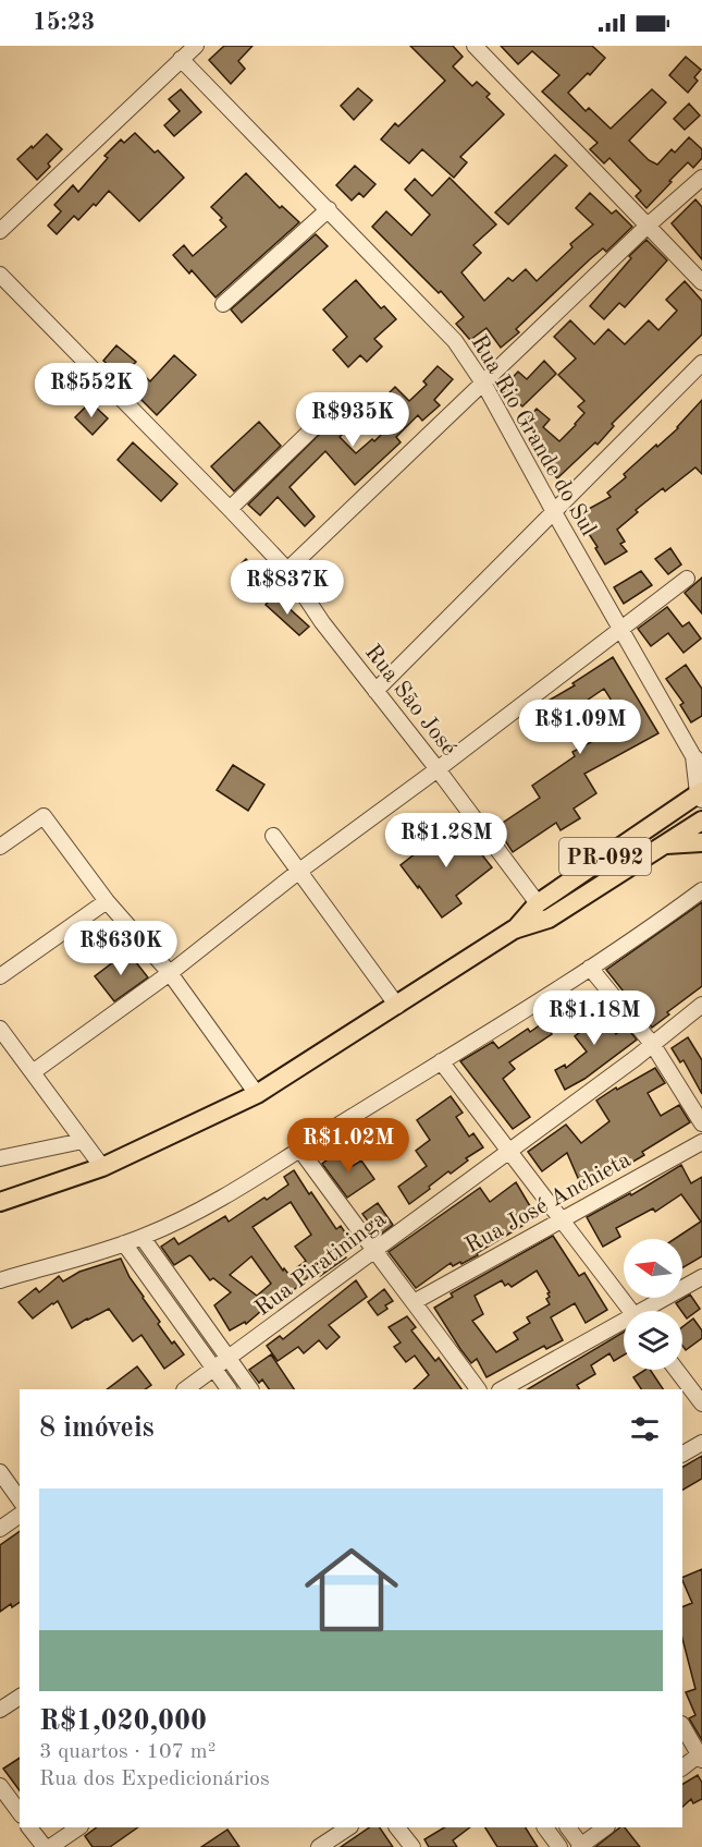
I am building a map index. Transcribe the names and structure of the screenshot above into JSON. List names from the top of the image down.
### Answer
{
  "streets": {
    "main road": ["PR-092"],
    "street": [
      "Rua Rio Grande do Sul",
      "Rua São José",
      "Rua José Anchieta",
      "Rua Piratininga"
    ]
  },
  "crossings": [
    ["Rua Rio Grande do Sul", "PR-092"],
    ["Rua São José", "PR-092"]
  ],
  "north": "left",
  "page": {
    "status": "15:23",
    "price": [
      "R$552K",
      "R$935K",
      "R$837K",
      "R$1.09M",
      "R$1.28M",
      "R$630K",
      "R$1.18M",
      "R$1.02M"
    ],
    "heading": "8 imóveis",
    "list": [
      {
        "name": "R$1,020,000",
        "note": "3 quartos · 107 m² · Rua dos Expedicionários"
      }
    ]
  }
}
